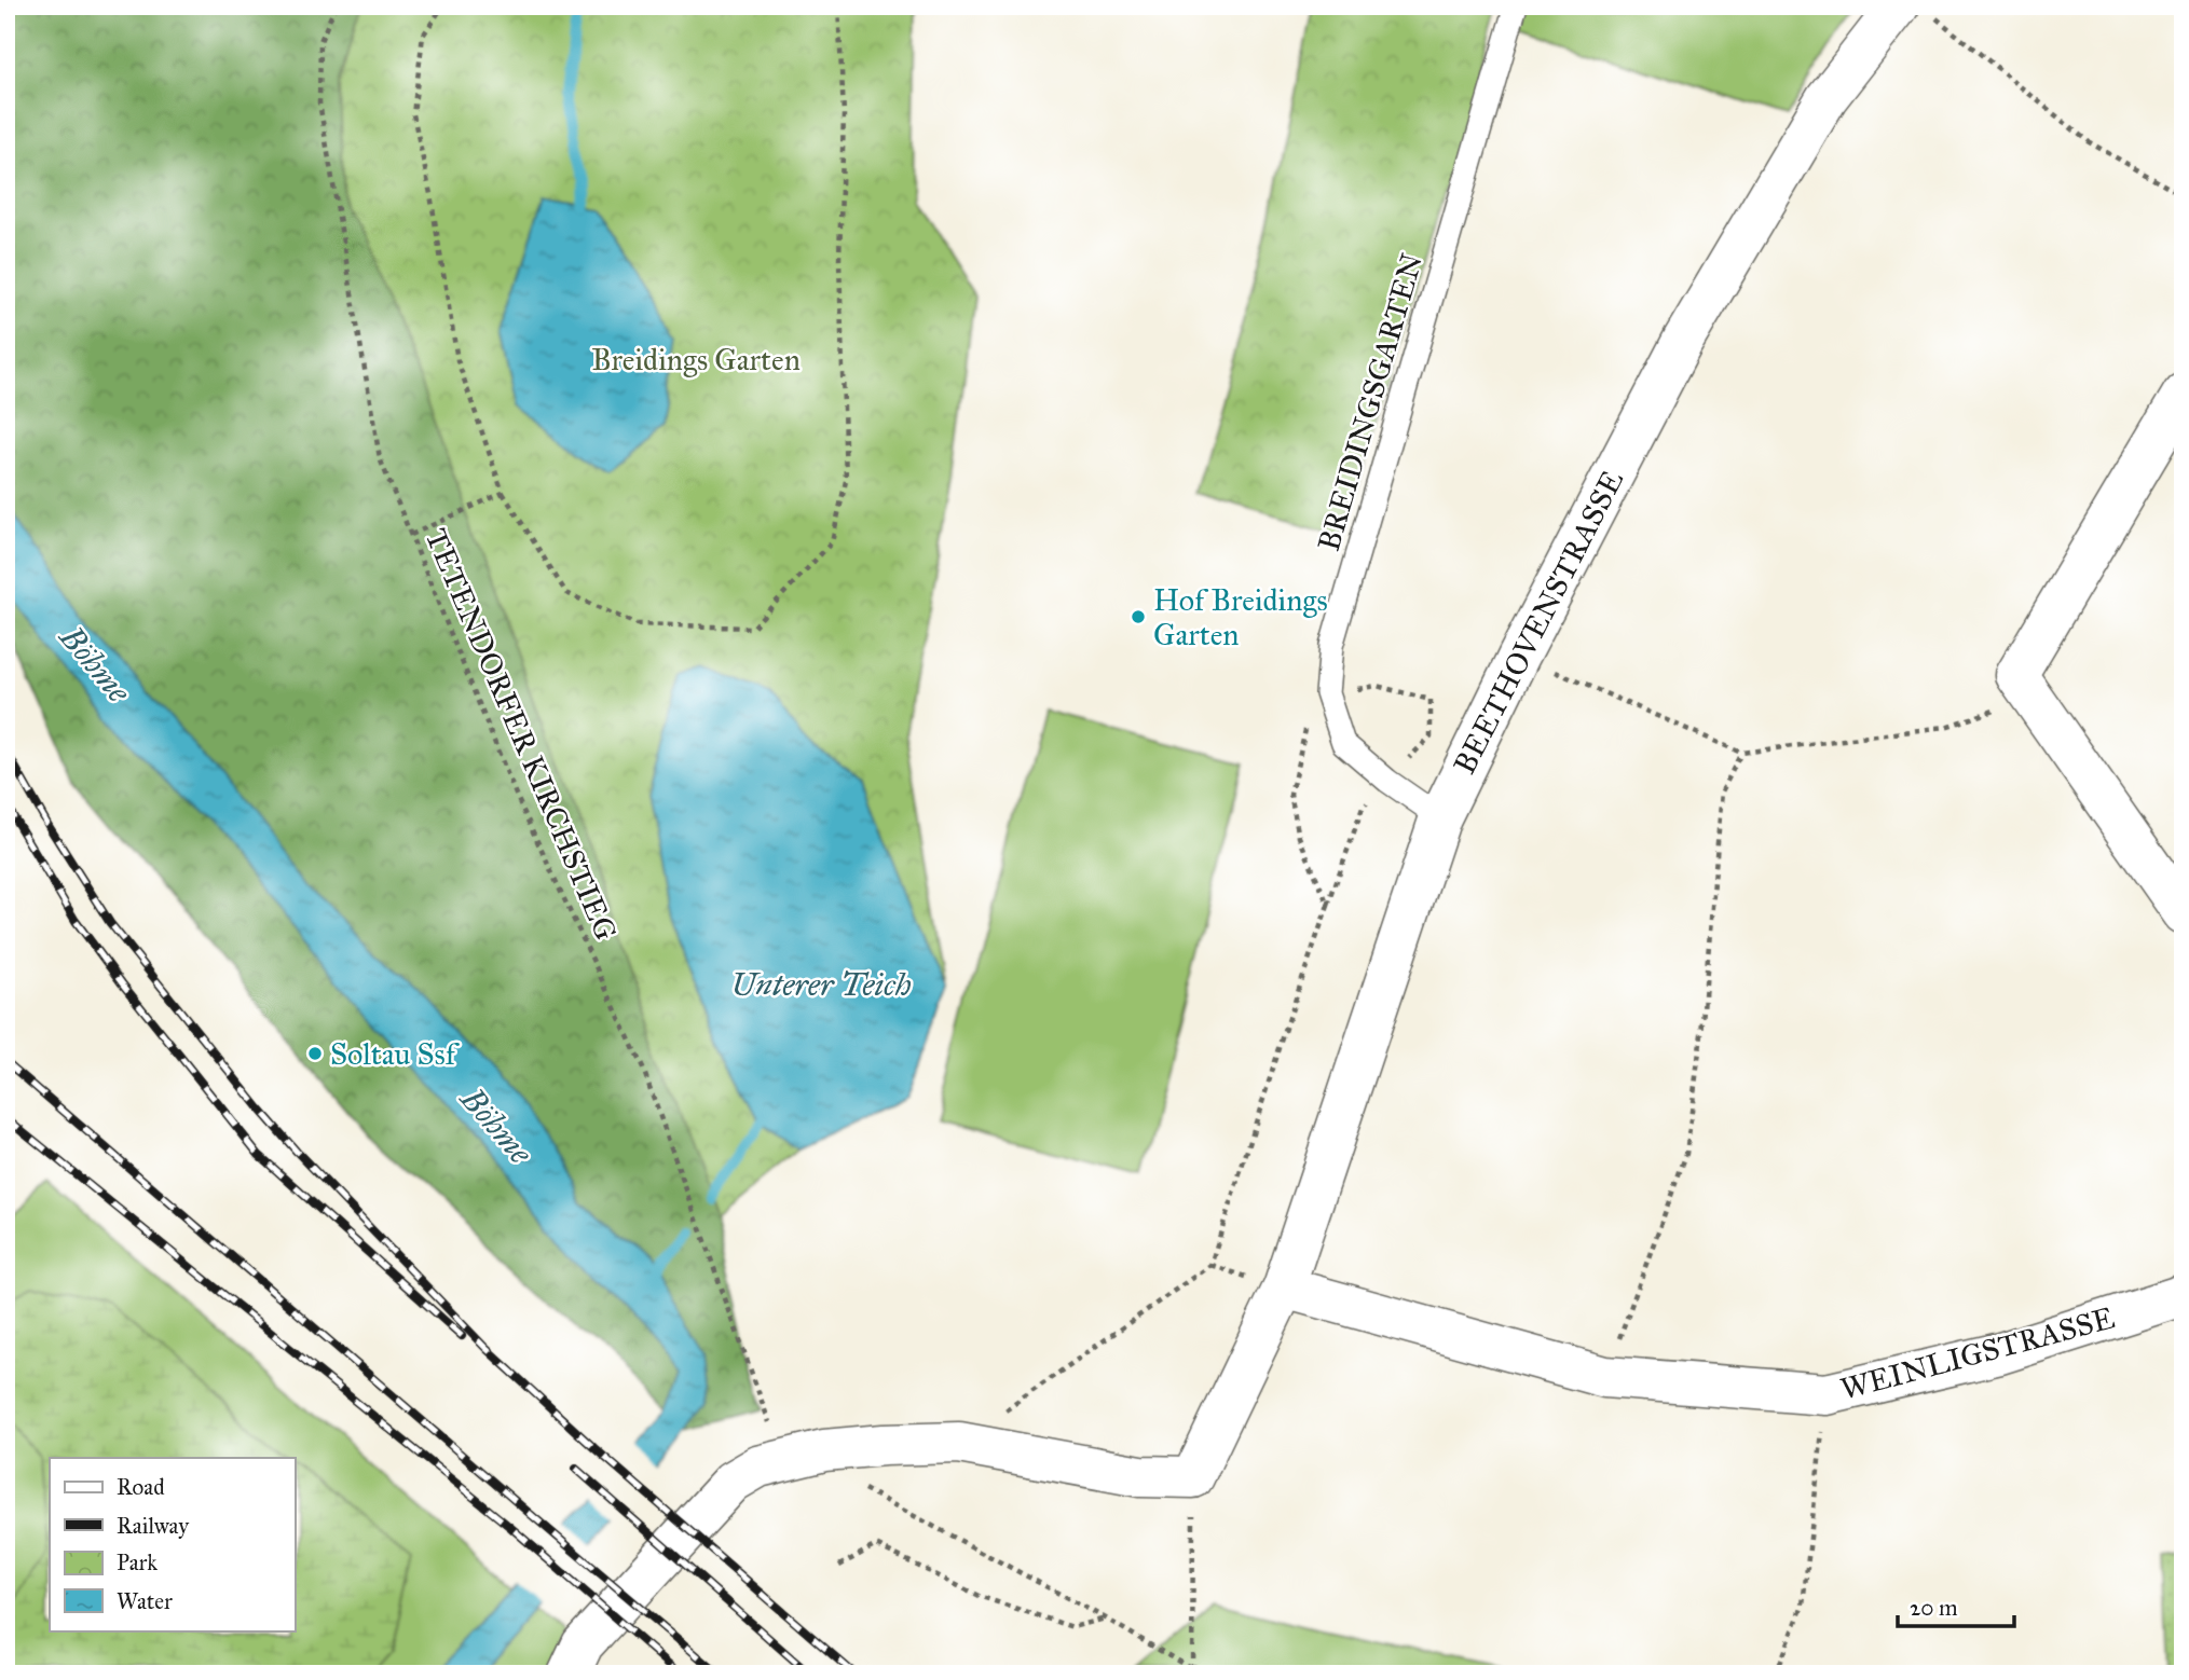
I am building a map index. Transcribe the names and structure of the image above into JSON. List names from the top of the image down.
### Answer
{
  "streets": {
    "street": ["BEETHOVENSTRASSE", "WEINLIGSTRASSE"],
    "lane": ["BREIDINGSGARTEN"],
    "path": ["TETENDORFER KIRCHSTIEG"]
  },
  "crossings": [
    ["BREIDINGSGARTEN", "BEETHOVENSTRASSE"],
    ["BEETHOVENSTRASSE", "WEINLIGSTRASSE"]
  ],
  "water": ["Böhme", "Unterer Teich"],
  "parks": ["Breidings Garten"],
  "places": ["Hof Breidings Garten", "Soltau Ssf"],
  "legend": [
    "Road",
    "Railway",
    "Park",
    "Water"
  ],
  "scale_bar": "20 m"
}
